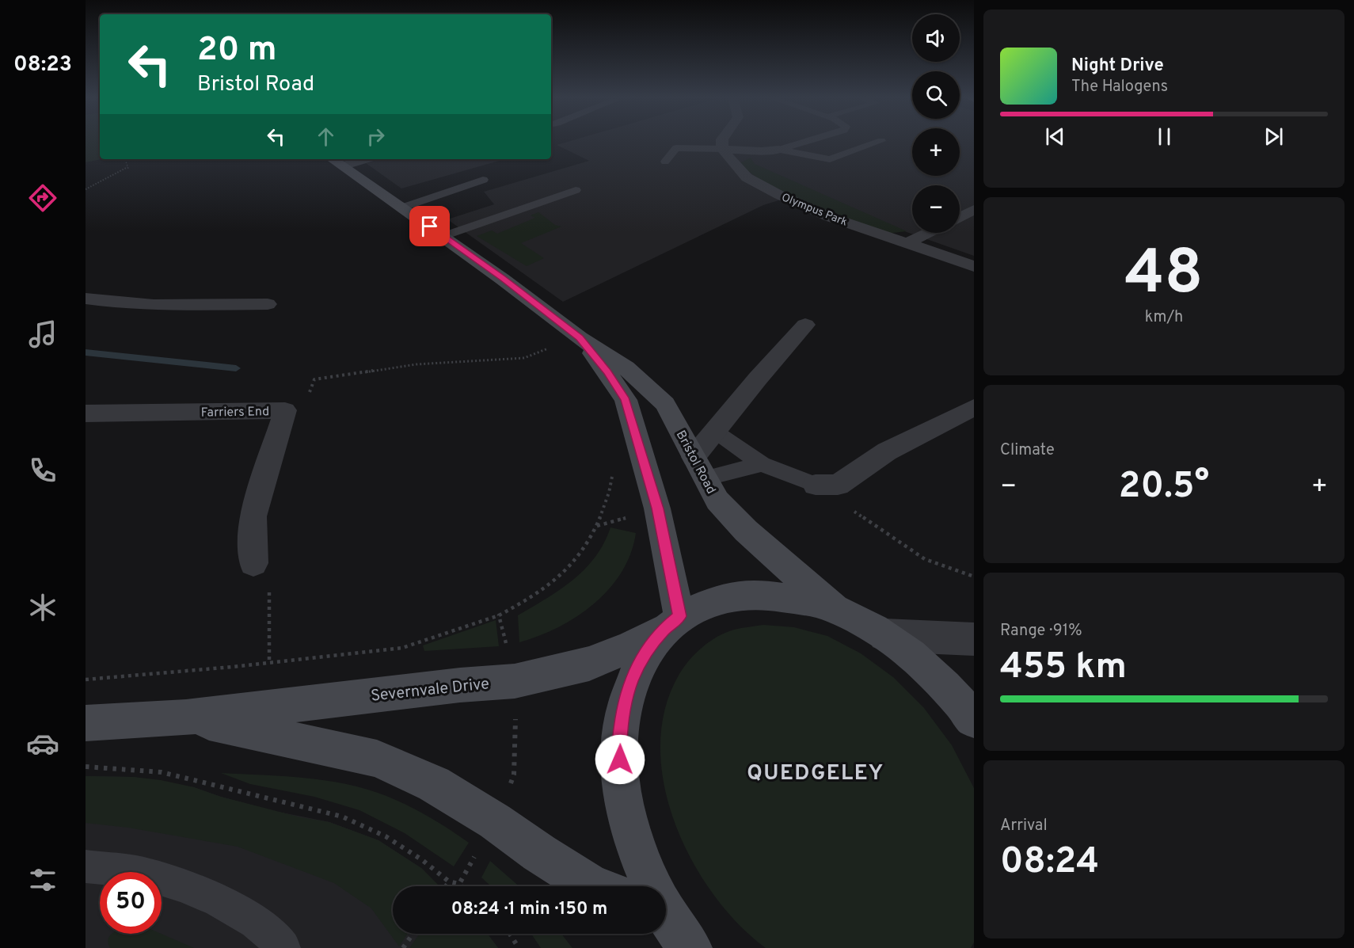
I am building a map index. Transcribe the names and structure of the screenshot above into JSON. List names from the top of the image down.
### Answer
{
  "streets": {
    "main road": ["Bristol Road", "Severnvale Drive"],
    "street": ["Olympus Park", "Farriers End"]
  },
  "crossings": [
    ["Bristol Road", "Severnvale Drive"]
  ],
  "districts": ["QUEDGELEY"],
  "page": {
    "tabs": "08:23",
    "map_buttons": ["+", "−"],
    "turn": ["20 m", "Bristol Road"],
    "song": ["Night Drive", "The Halogens"],
    "tile": [
      ["48", "km/h"],
      "Climate",
      ["Range · 91%", "455 km"],
      ["Arrival", "08:24"]
    ],
    "heat": ["−", "20.5°", "+"],
    "limit": "50",
    "trip": "08:24 · 1 min · 150 m"
  }
}
